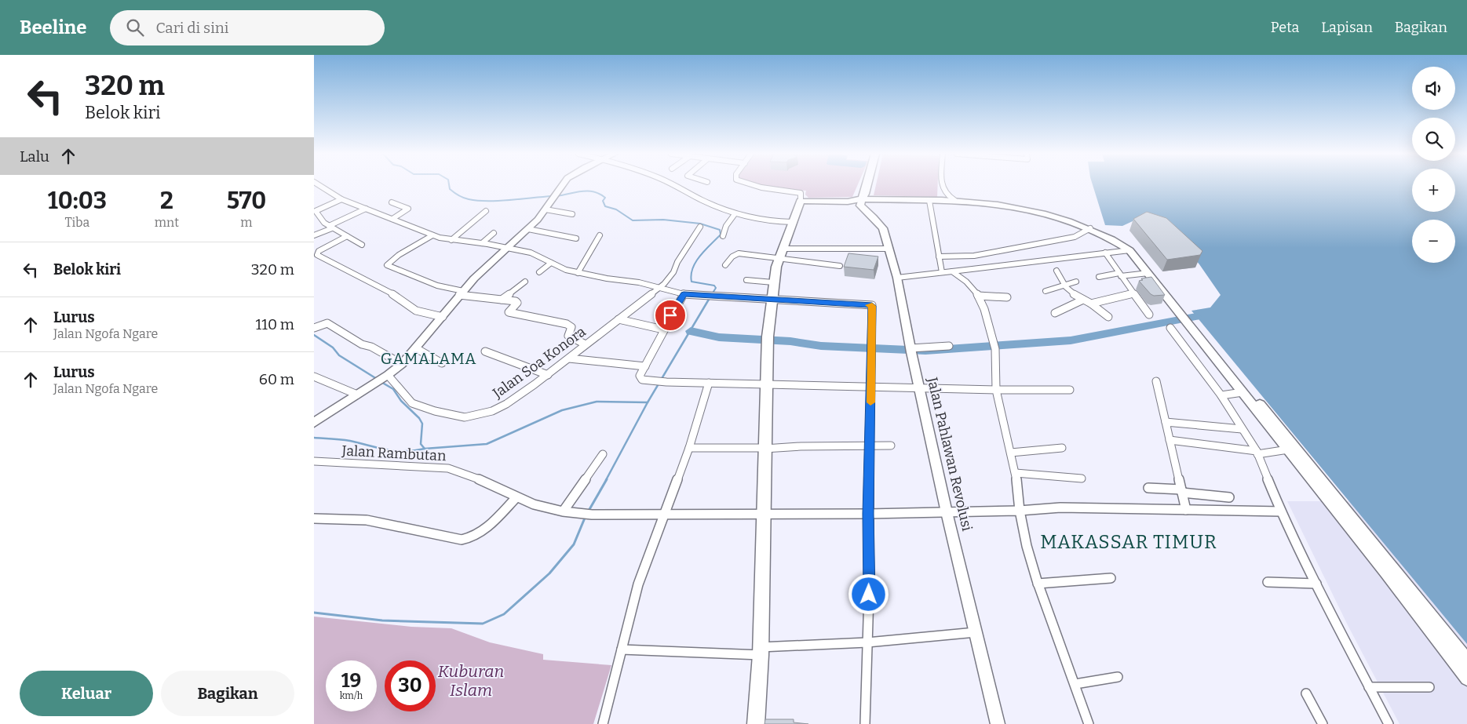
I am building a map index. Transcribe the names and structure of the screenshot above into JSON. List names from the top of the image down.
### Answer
{
  "streets": {
    "street": ["Jalan Soa Konora", "Jalan Rambutan", "Jalan Pahlawan Revolusi"]
  },
  "crossings": [
    ["Jalan Rambutan", "Jalan Pahlawan Revolusi"]
  ],
  "districts": ["GAMALAMA", "MAKASSAR TIMUR"],
  "parks": ["Kuburan Islam"],
  "page": {
    "header": "Beeline",
    "search": "Cari di sini",
    "nav": ["Peta", "Lapisan", "Bagikan"],
    "turn": ["320 m", "Belok kiri"],
    "map_buttons": ["+", "−"],
    "then": "Lalu",
    "eta": [
      "10:03",
      "Tiba",
      "2",
      "mnt",
      "570",
      "m"
    ],
    "list": [
      {
        "name": "Belok kiri",
        "value": "320 m"
      },
      {
        "name": "Lurus",
        "note": "Jalan Ngofa Ngare",
        "value": "110 m"
      },
      {
        "name": "Lurus",
        "note": "Jalan Ngofa Ngare",
        "value": "60 m"
      }
    ],
    "speed": "19 km/h",
    "limit": "30",
    "buttons": ["Keluar", "Bagikan"]
  }
}
